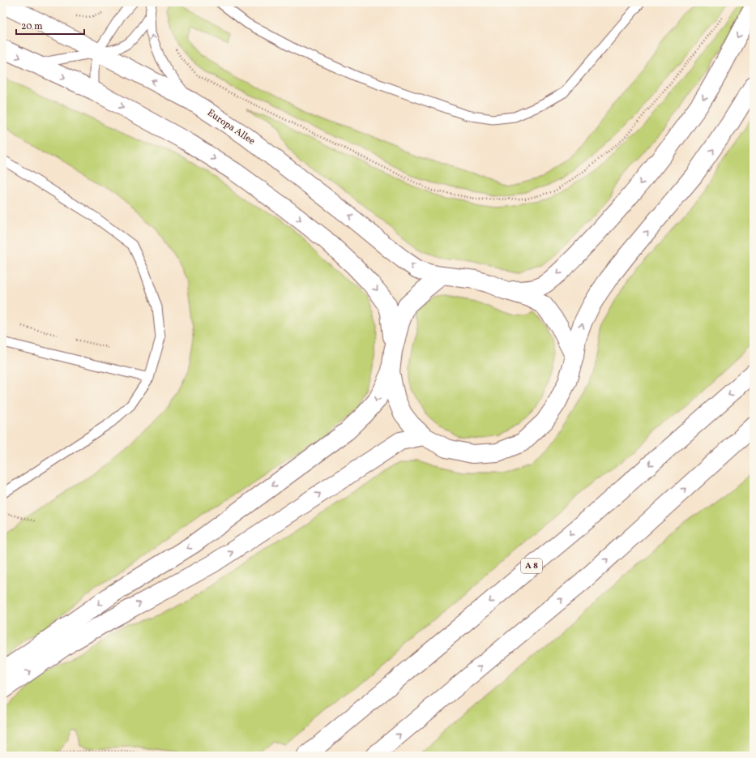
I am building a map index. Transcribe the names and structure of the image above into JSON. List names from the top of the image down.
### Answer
{
  "streets": {
    "main road": ["Europa Allee", "A 8"]
  },
  "scale_bar": "20 m"
}
